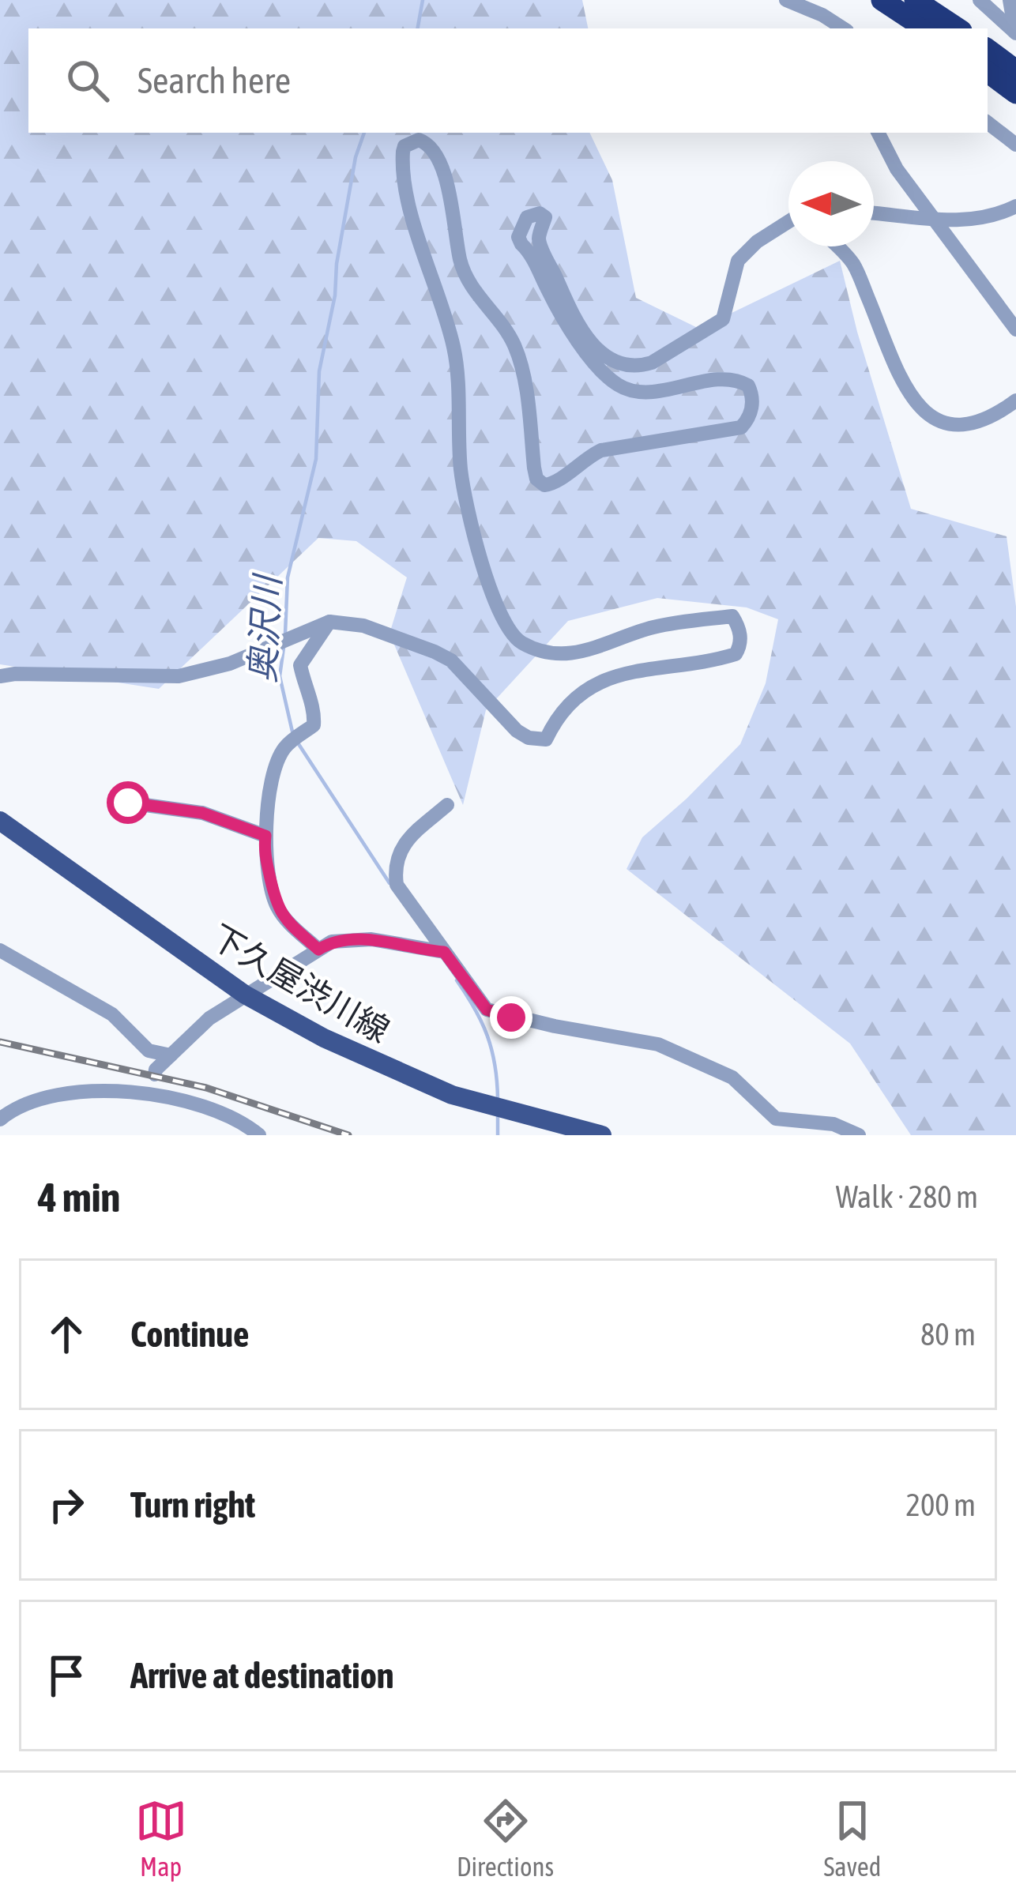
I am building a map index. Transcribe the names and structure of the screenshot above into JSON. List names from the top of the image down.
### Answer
{
  "streets": {
    "main road": ["下久屋渋川線"]
  },
  "water": ["奥沢川"],
  "north": "left",
  "page": {
    "search": "Search here",
    "heading": ["4 min", "Walk · 280 m"],
    "list": [
      ["Continue", "80 m"],
      ["Turn right", "200 m"],
      "Arrive at destination"
    ],
    "nav": ["Map", "Directions", "Saved"]
  }
}
